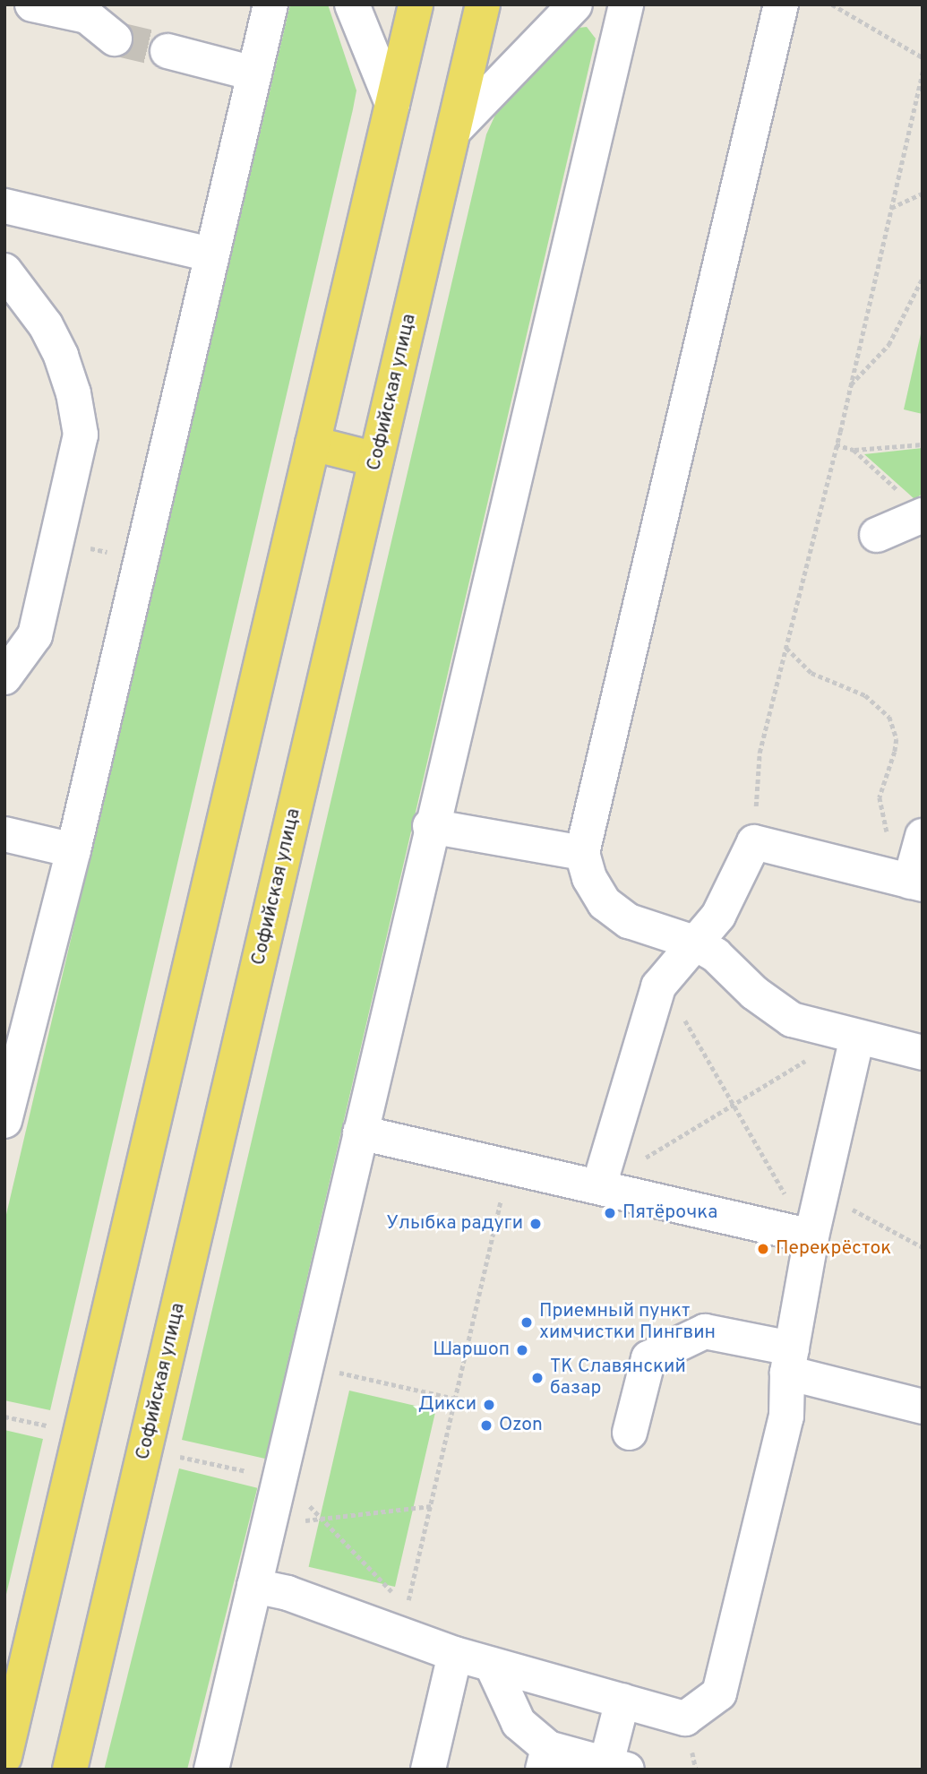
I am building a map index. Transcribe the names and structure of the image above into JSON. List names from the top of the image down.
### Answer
{
  "streets": {
    "main road": ["Софийская улица"]
  },
  "places": [
    "Пятёрочка",
    "Улыбка радуги",
    "Перекрёсток",
    "Приемный пункт химчистки Пингвин",
    "Шаршоп",
    "ТК Славянский базар",
    "Дикси",
    "Ozon"
  ]
}
